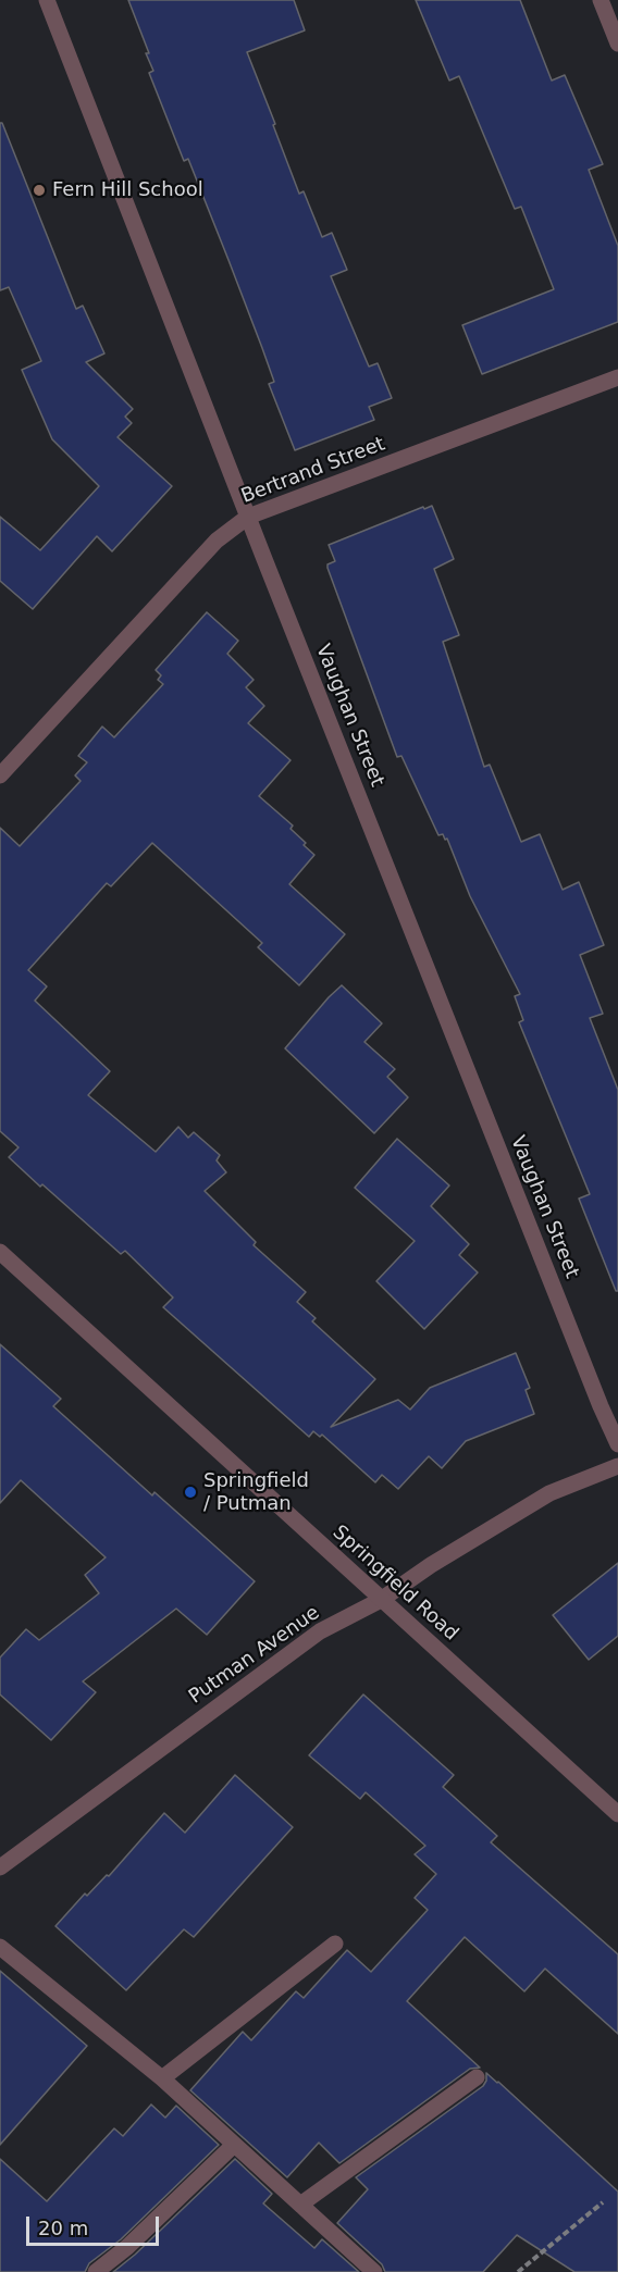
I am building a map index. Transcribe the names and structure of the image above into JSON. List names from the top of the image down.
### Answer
{
  "streets": {
    "street": [
      "Bertrand Street",
      "Vaughan Street",
      "Springfield Road",
      "Putman Avenue"
    ]
  },
  "crossings": [
    ["Bertrand Street", "Vaughan Street"],
    ["Springfield Road", "Putman Avenue"]
  ],
  "places": ["Fern Hill School", "Springfield / Putman"],
  "scale_bar": "20 m"
}
